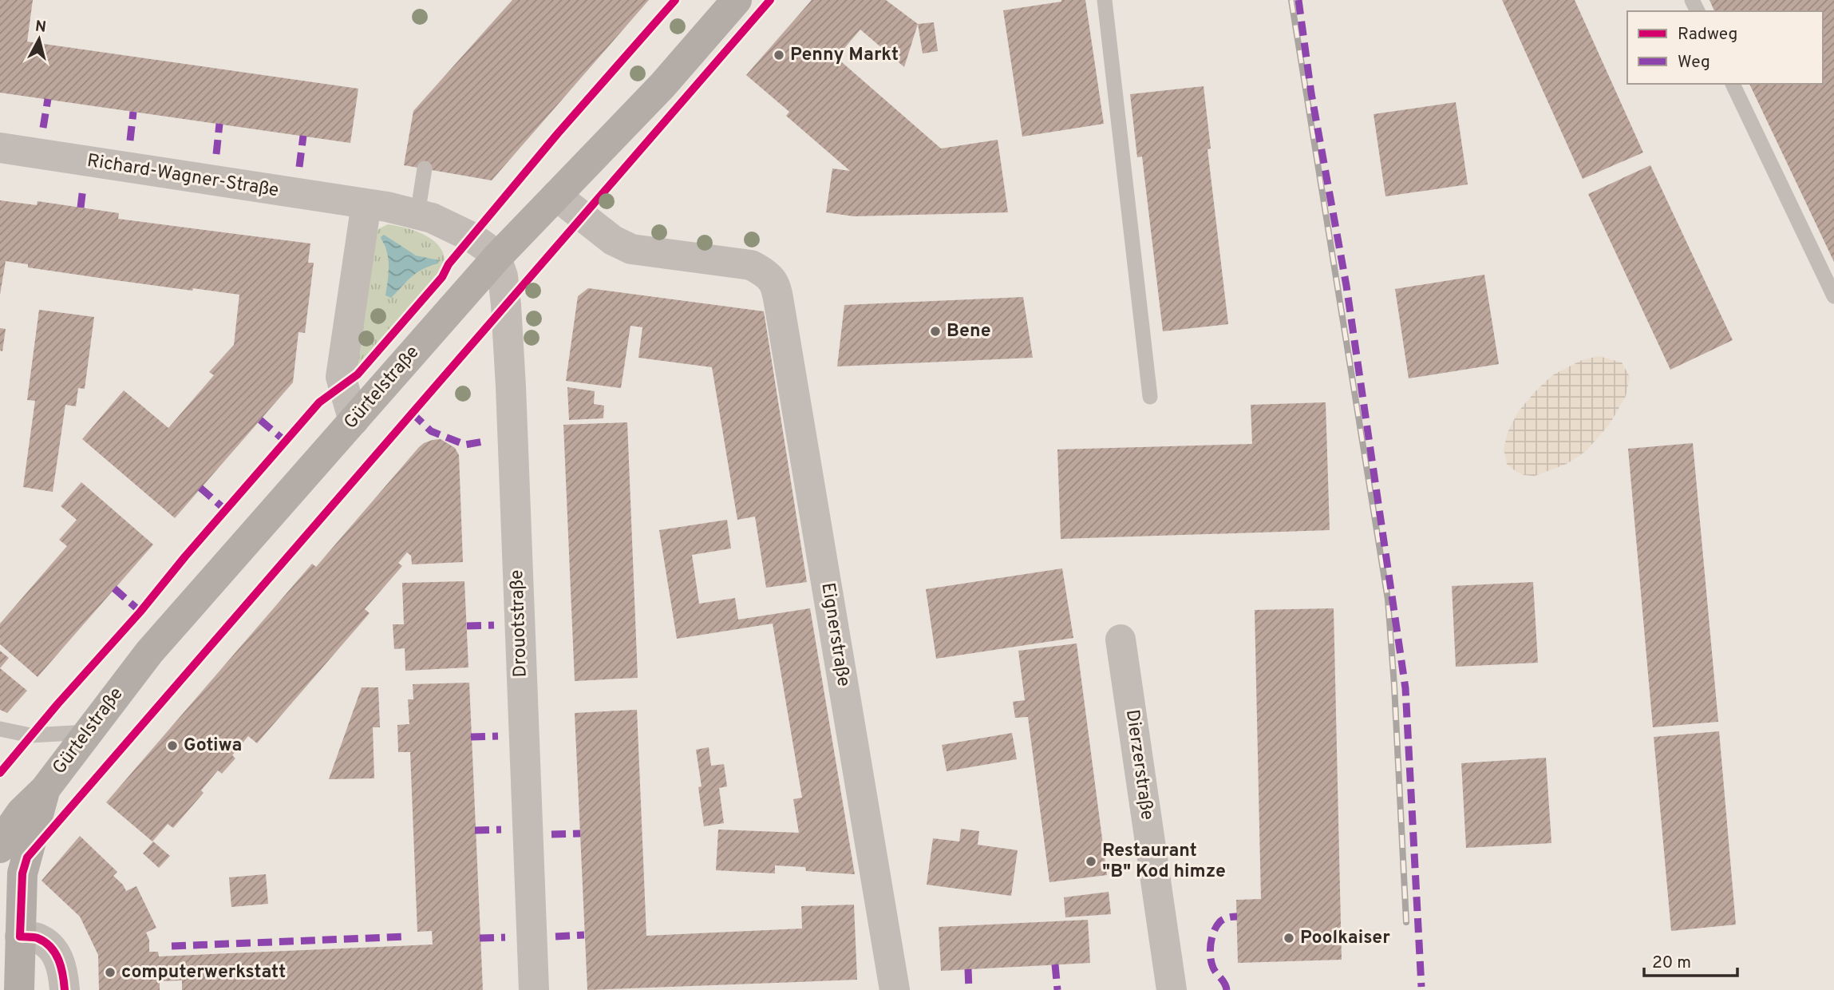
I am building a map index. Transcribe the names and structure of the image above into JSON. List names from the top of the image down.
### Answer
{
  "streets": {
    "main road": ["Gürtelstraße"],
    "street": [
      "Richard-Wagner-Straße",
      "Drouotstraße",
      "Eignerstraße",
      "Dierzerstraße"
    ]
  },
  "crossings": [
    ["Richard-Wagner-Straße", "Gürtelstraße"],
    ["Richard-Wagner-Straße", "Drouotstraße"],
    ["Gürtelstraße", "Drouotstraße"],
    ["Gürtelstraße", "Eignerstraße"]
  ],
  "places": [
    "Penny Markt",
    "Bene",
    "Gotiwa",
    "Restaurant \"B\" Kod himze",
    "Poolkaiser",
    "computerwerkstatt"
  ],
  "legend": ["Radweg", "Weg"],
  "scale_bar": "20 m",
  "north": "top"
}
